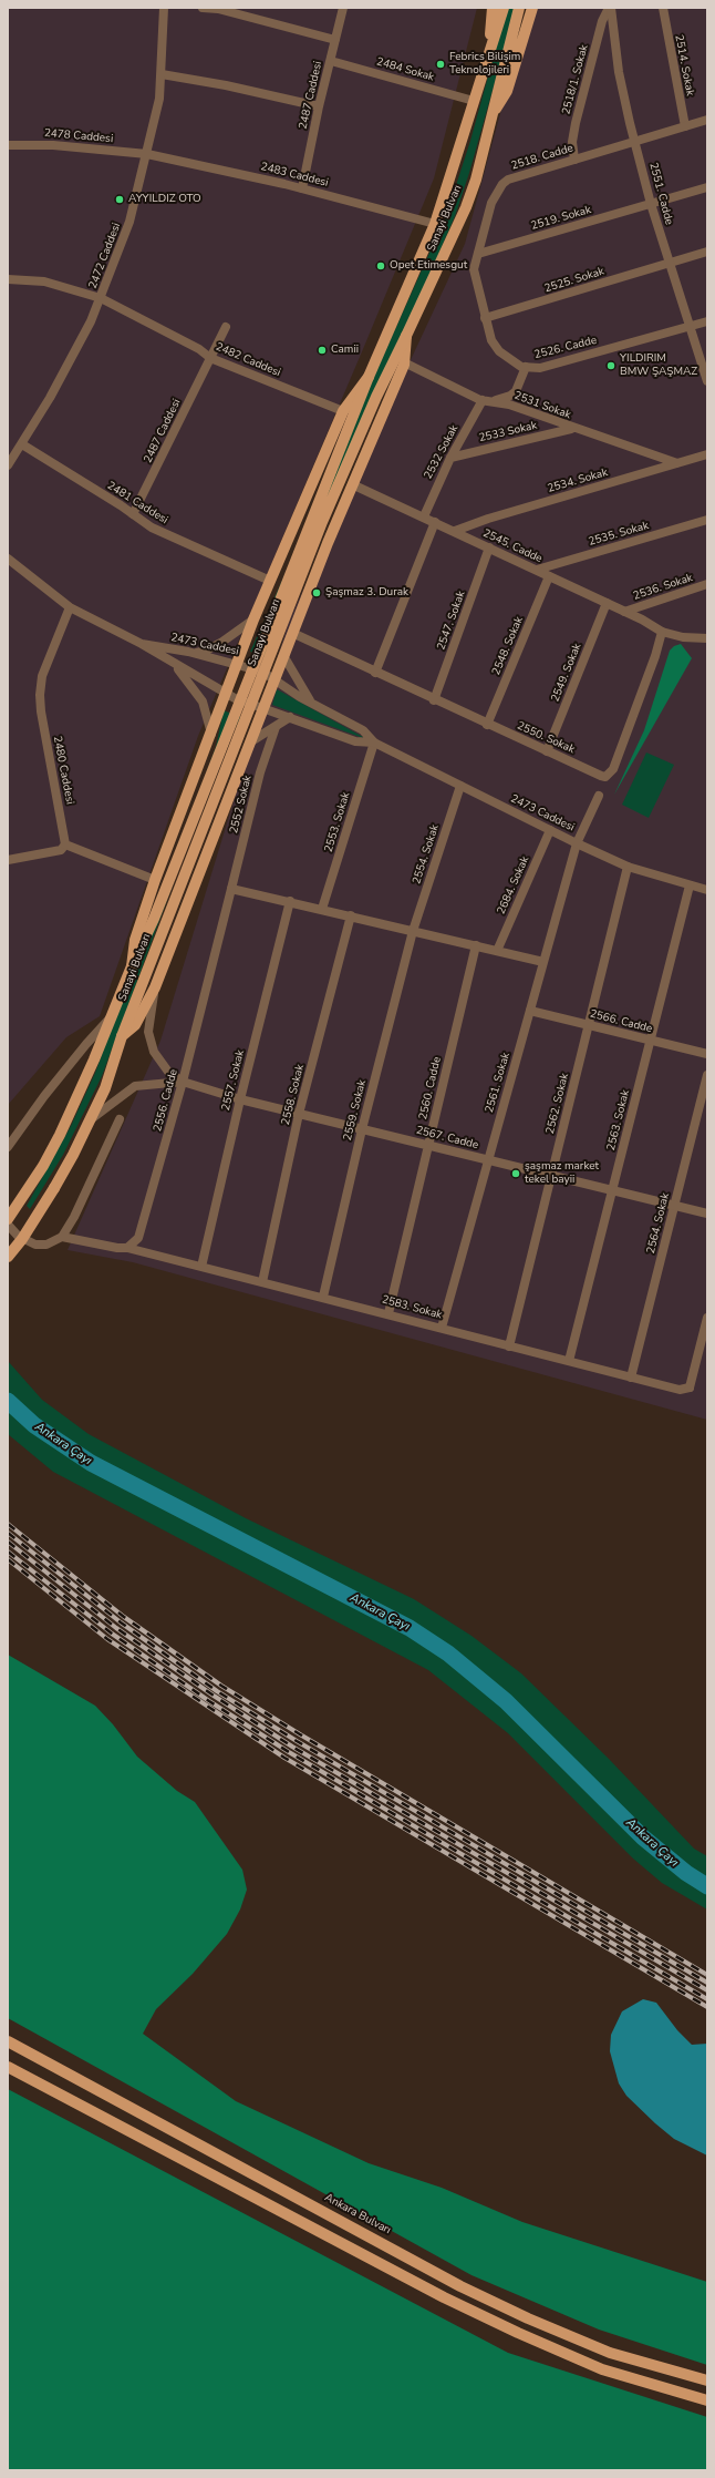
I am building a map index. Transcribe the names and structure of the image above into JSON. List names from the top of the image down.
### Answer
{
  "streets": {
    "main road": ["Sanayi Bulvarı", "Ankara Bulvarı"],
    "street": [
      "2514. Sokak",
      "2484 Sokak",
      "2518/1. Sokak",
      "2487 Caddesi",
      "2478 Caddesi",
      "2518. Cadde",
      "2483 Caddesi",
      "2551. Cadde",
      "2519. Sokak",
      "2472 Caddesi",
      "2525. Sokak",
      "2526. Cadde",
      "2482 Caddesi",
      "2531 Sokak",
      "2533 Sokak",
      "2532 Sokak",
      "2534. Sokak",
      "2481 Caddesi",
      "2535. Sokak",
      "2545. Cadde",
      "2536. Sokak",
      "2547. Sokak",
      "2473 Caddesi",
      "2548. Sokak",
      "2549. Sokak",
      "2550. Sokak",
      "2480 Caddesi",
      "2552 Sokak",
      "2553. Sokak",
      "2554. Sokak",
      "2684. Sokak",
      "2566. Cadde",
      "2557. Sokak",
      "2561. Sokak",
      "2560. Cadde",
      "2558. Sokak",
      "2556. Cadde",
      "2562. Sokak",
      "2559. Sokak",
      "2563. Sokak",
      "2567. Cadde",
      "2564. Sokak",
      "2583. Sokak"
    ]
  },
  "crossings": [
    ["2514. Sokak", "2518. Cadde"],
    ["2484 Sokak", "2487 Caddesi"],
    ["2484 Sokak", "Sanayi Bulvarı"],
    ["2518/1. Sokak", "2518. Cadde"],
    ["2518/1. Sokak", "2551. Cadde"],
    ["2487 Caddesi", "2483 Caddesi"],
    ["2487 Caddesi", "2482 Caddesi"],
    ["2487 Caddesi", "2481 Caddesi"],
    ["2478 Caddesi", "2483 Caddesi"],
    ["2478 Caddesi", "2472 Caddesi"],
    ["2518. Cadde", "2551. Cadde"],
    ["2518. Cadde", "2519. Sokak"],
    ["2518. Cadde", "2526. Cadde"],
    ["2483 Caddesi", "Sanayi Bulvarı"],
    ["2483 Caddesi", "2472 Caddesi"],
    ["2551. Cadde", "2519. Sokak"],
    ["2551. Cadde", "2525. Sokak"],
    ["2551. Cadde", "2526. Cadde"],
    ["2519. Sokak", "2526. Cadde"],
    ["2472 Caddesi", "2482 Caddesi"],
    ["2472 Caddesi", "2481 Caddesi"],
    ["2525. Sokak", "2526. Cadde"],
    ["2531 Sokak", "2533 Sokak"],
    ["2531 Sokak", "2532 Sokak"],
    ["2531 Sokak", "2534. Sokak"],
    ["2533 Sokak", "2532 Sokak"],
    ["2532 Sokak", "2545. Cadde"],
    ["2534. Sokak", "2545. Cadde"],
    ["2535. Sokak", "2545. Cadde"],
    ["2545. Cadde", "2536. Sokak"],
    ["2545. Cadde", "2547. Sokak"],
    ["2545. Cadde", "2548. Sokak"],
    ["2545. Cadde", "2549. Sokak"],
    ["2545. Cadde", "2550. Sokak"],
    ["2547. Sokak", "2550. Sokak"],
    ["2473 Caddesi", "2480 Caddesi"],
    ["2473 Caddesi", "2553. Sokak"],
    ["2473 Caddesi", "2554. Sokak"],
    ["2473 Caddesi", "2684. Sokak"],
    ["2473 Caddesi", "2561. Sokak"],
    ["2473 Caddesi", "2562. Sokak"],
    ["2473 Caddesi", "2563. Sokak"],
    ["2548. Sokak", "2550. Sokak"],
    ["2549. Sokak", "2550. Sokak"],
    ["2552 Sokak", "2556. Cadde"],
    ["2554. Sokak", "2559. Sokak"],
    ["2566. Cadde", "2561. Sokak"],
    ["2566. Cadde", "2562. Sokak"],
    ["2566. Cadde", "2563. Sokak"],
    ["2557. Sokak", "2567. Cadde"],
    ["2557. Sokak", "2583. Sokak"],
    ["2561. Sokak", "2567. Cadde"],
    ["2561. Sokak", "2583. Sokak"],
    ["2560. Cadde", "2567. Cadde"],
    ["2560. Cadde", "2583. Sokak"],
    ["2558. Sokak", "2567. Cadde"],
    ["2558. Sokak", "2583. Sokak"],
    ["2556. Cadde", "2567. Cadde"],
    ["2556. Cadde", "2583. Sokak"],
    ["2562. Sokak", "2567. Cadde"],
    ["2562. Sokak", "2583. Sokak"],
    ["2559. Sokak", "2567. Cadde"],
    ["2559. Sokak", "2583. Sokak"],
    ["2563. Sokak", "2567. Cadde"],
    ["2563. Sokak", "2583. Sokak"],
    ["2567. Cadde", "2564. Sokak"],
    ["2564. Sokak", "2583. Sokak"]
  ],
  "water": ["Ankara Çayı"],
  "places": [
    "Febrics Bilişim Teknolojileri",
    "AYYILDIZ OTO",
    "Opet Etimesgut",
    "Camii",
    "YILDIRIM BMW ŞAŞMAZ",
    "Şaşmaz 3. Durak",
    "şaşmaz market tekel bayii"
  ]
}
